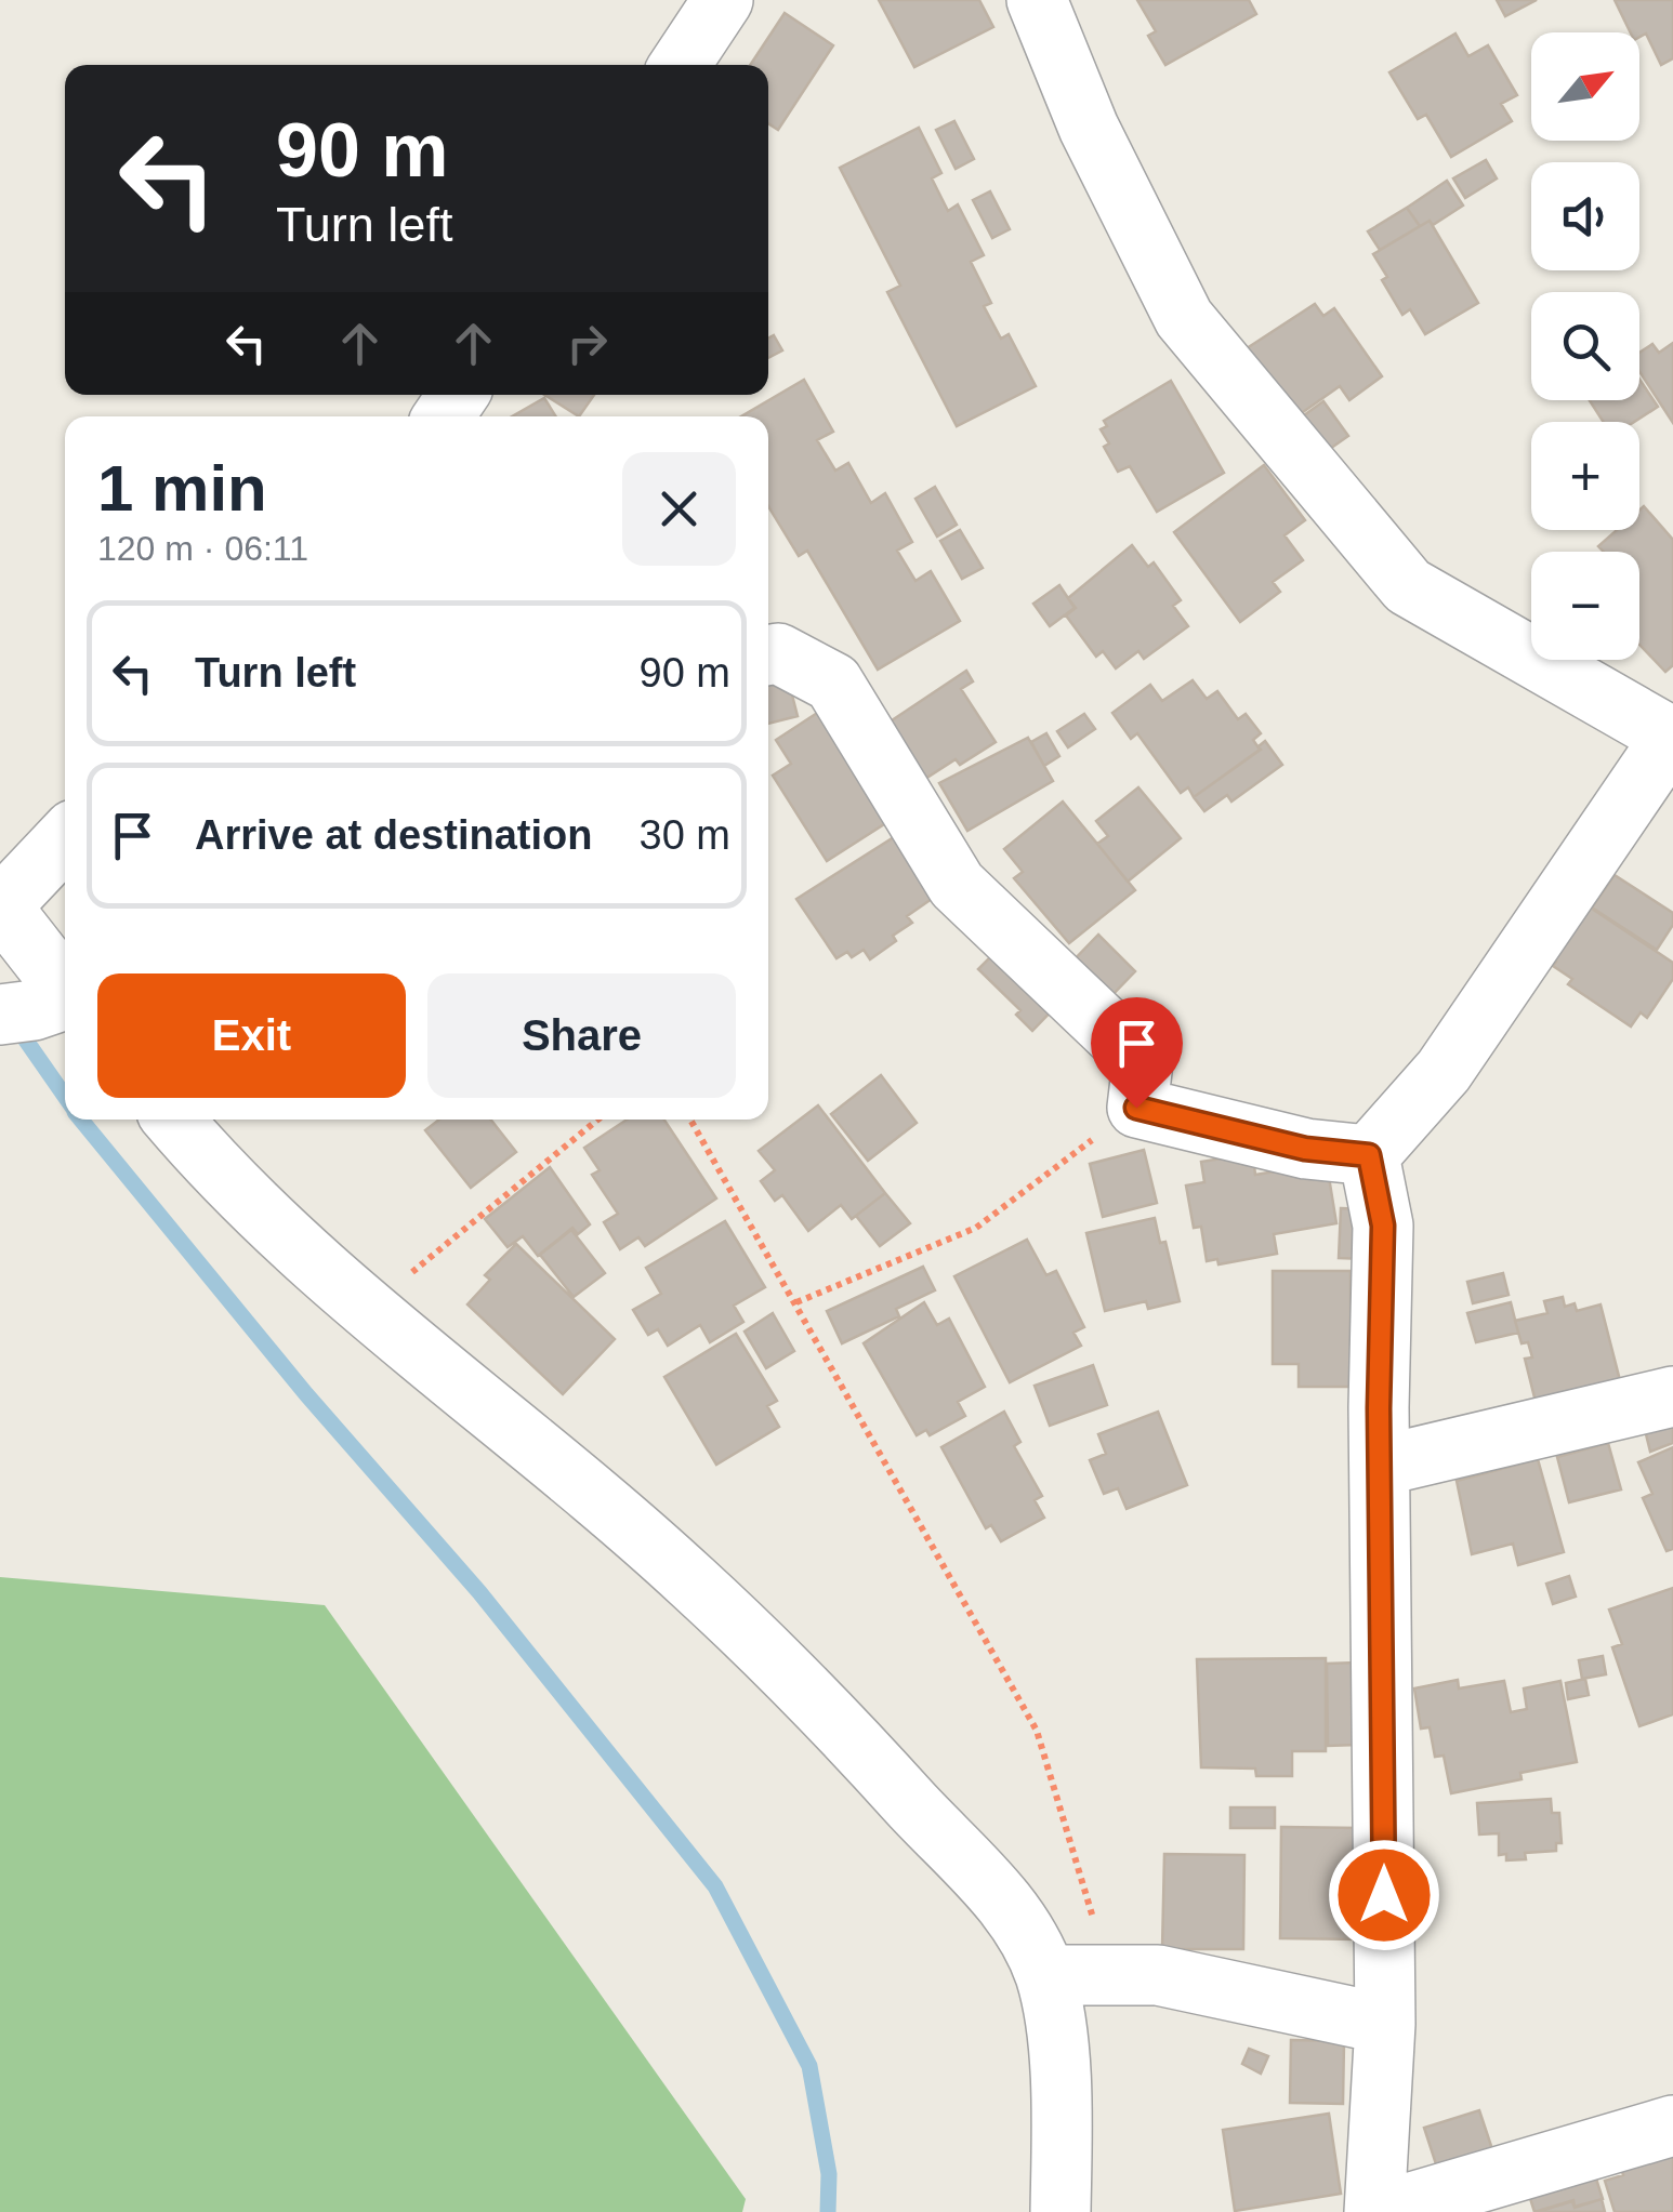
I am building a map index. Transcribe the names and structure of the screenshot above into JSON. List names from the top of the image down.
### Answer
{
  "north": "top right",
  "page": {
    "map_buttons": ["+", "−"],
    "turn": ["90 m", "Turn left"],
    "heading": ["1 min", "120 m · 06:11"],
    "list": [
      {
        "name": "Turn left",
        "value": "90 m"
      },
      {
        "name": "Arrive at destination",
        "value": "30 m"
      }
    ],
    "buttons": ["Exit", "Share"]
  }
}
